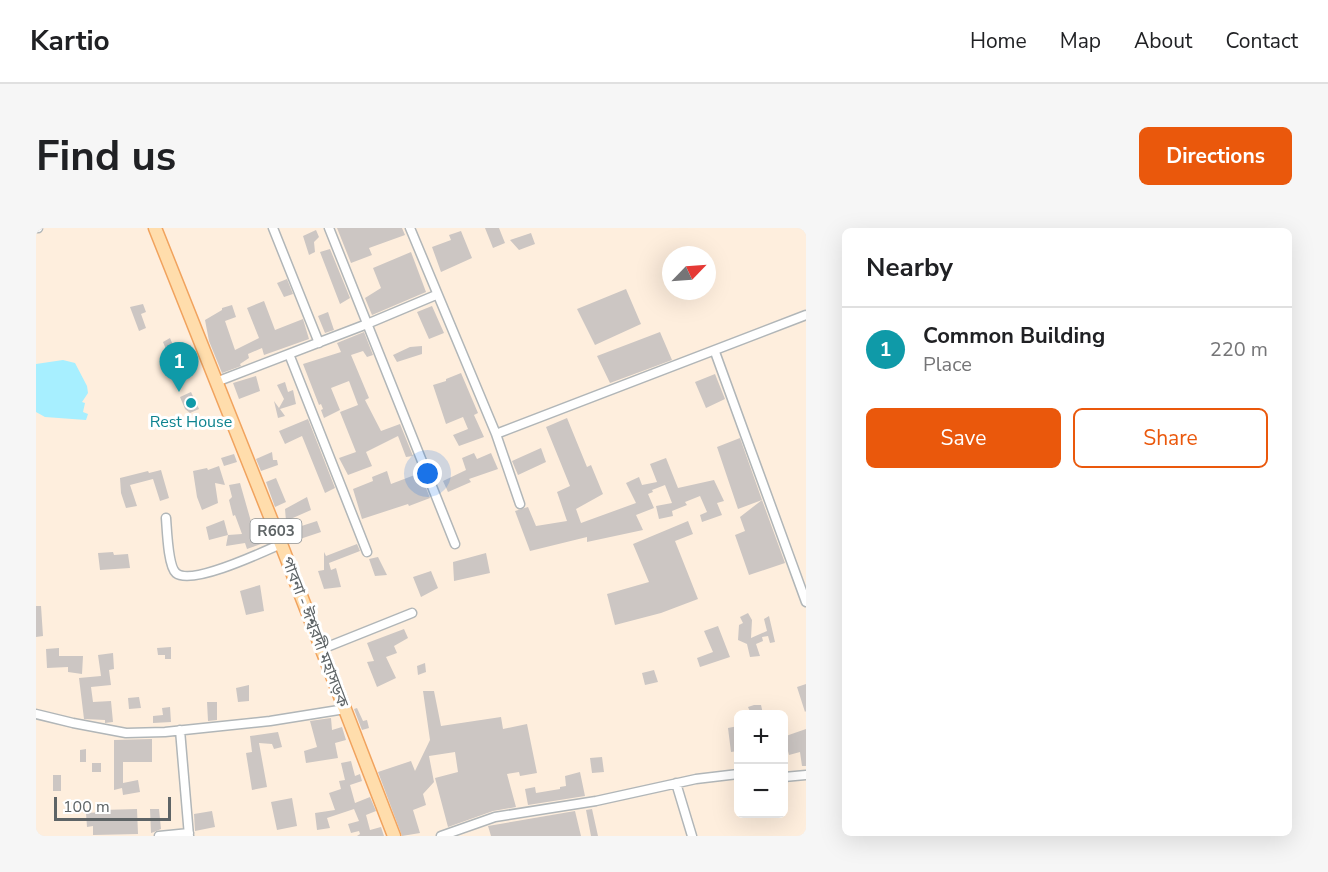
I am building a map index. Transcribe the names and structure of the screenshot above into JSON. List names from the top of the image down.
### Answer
{
  "streets": {
    "main road": ["R603", "পাবনা - ঈশ্বরদী মহাসড়ক"]
  },
  "places": ["Rest House"],
  "scale_bar": "100 m",
  "north": "top right",
  "page": {
    "header": "Kartio",
    "nav": [
      "Home",
      "Map",
      "About",
      "Contact"
    ],
    "buttons": [
      "Directions",
      ["Save", "Share"]
    ],
    "title": "Find us",
    "heading": "Nearby",
    "list": [
      {
        "mark": "1",
        "name": "Common Building",
        "note": "Place",
        "value": "220 m"
      }
    ],
    "pins": "1",
    "map_buttons": ["+", "−"],
    "scale": "100 m"
  }
}
